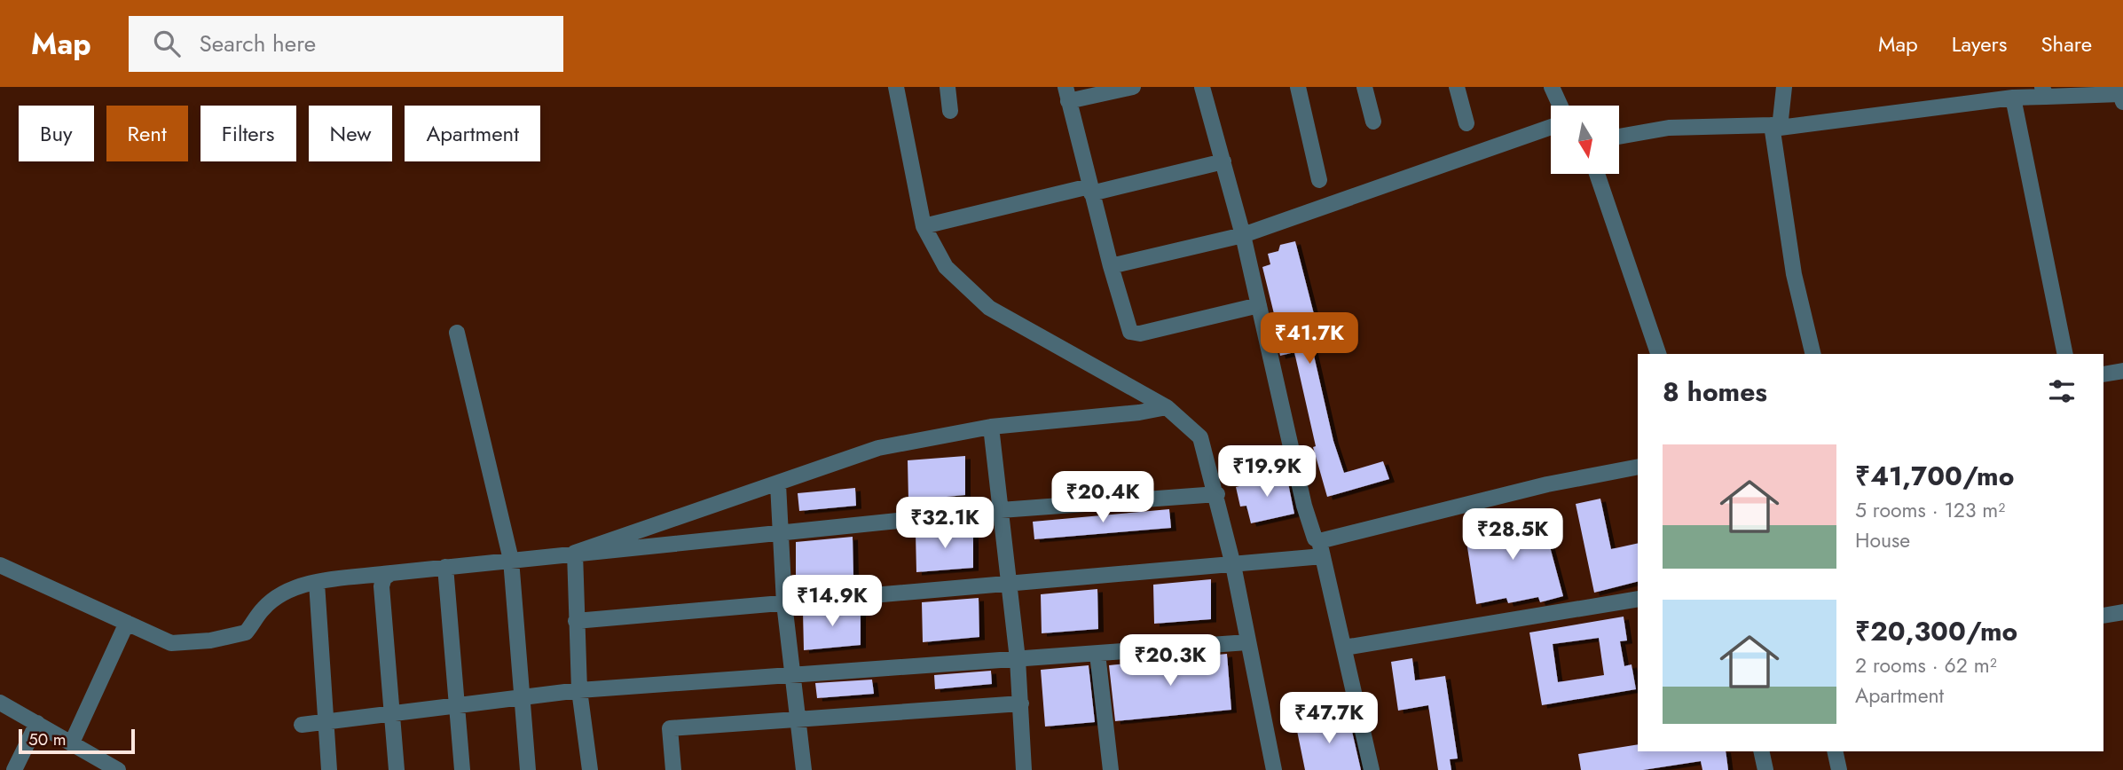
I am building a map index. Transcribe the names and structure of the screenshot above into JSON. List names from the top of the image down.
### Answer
{
  "scale_bar": "50 m",
  "north": "bottom",
  "page": {
    "header": "Map",
    "search": "Search here",
    "nav": ["Map", "Layers", "Share"],
    "chip": [
      "Buy",
      "Rent",
      "Filters",
      "New",
      "Apartment"
    ],
    "price": [
      "₹41.7K",
      "₹19.9K",
      "₹20.4K",
      "₹32.1K",
      "₹28.5K",
      "₹14.9K",
      "₹20.3K",
      "₹47.7K"
    ],
    "heading": "8 homes",
    "list": [
      {
        "name": "₹41,700/mo",
        "note": "5 rooms · 123 m² · House"
      },
      {
        "name": "₹20,300/mo",
        "note": "2 rooms · 62 m² · Apartment"
      }
    ],
    "scale": "50 m"
  }
}
